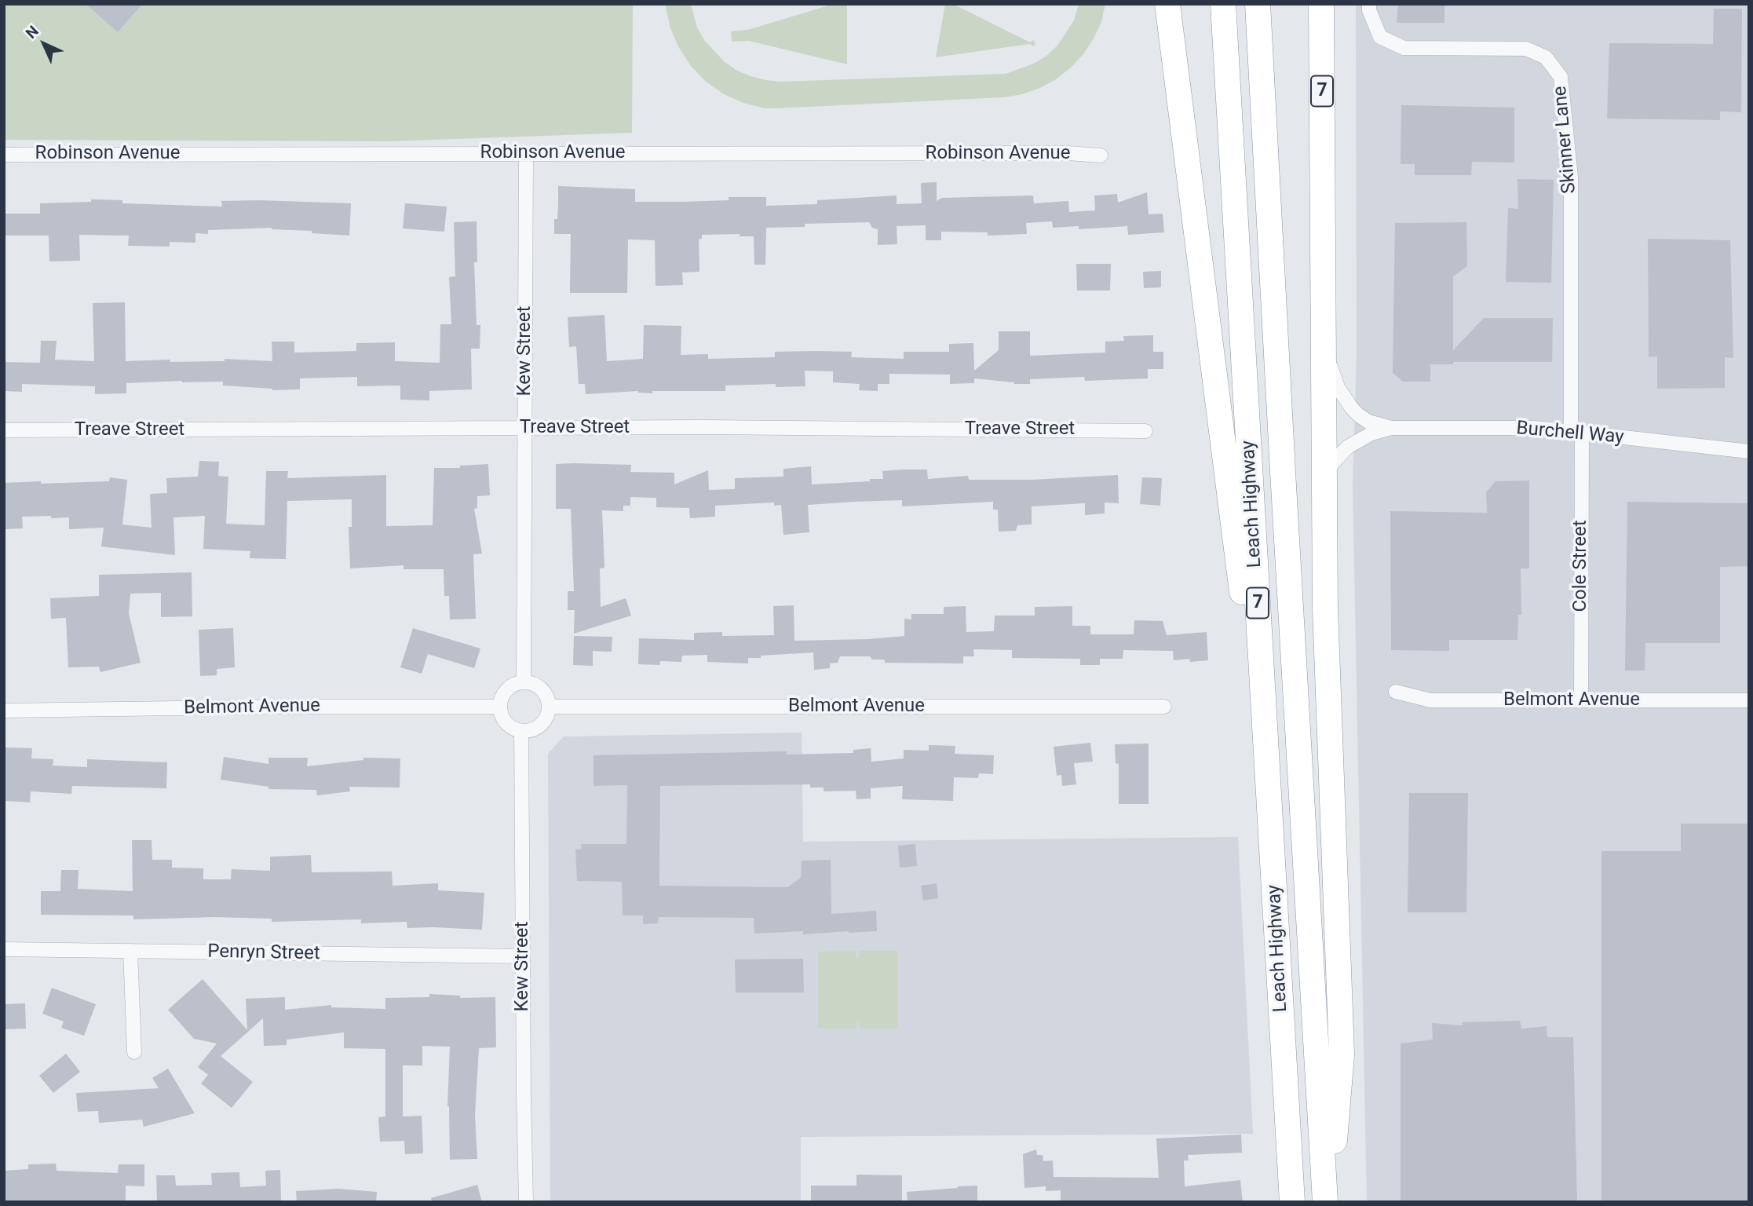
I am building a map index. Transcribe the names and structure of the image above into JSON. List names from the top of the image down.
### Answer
{
  "streets": {
    "highway": ["7", "Leach Highway"],
    "street": [
      "Skinner Lane",
      "Robinson Avenue",
      "Kew Street",
      "Treave Street",
      "Burchell Way",
      "Cole Street",
      "Belmont Avenue",
      "Penryn Street"
    ]
  },
  "crossings": [
    ["7", "Burchell Way"],
    ["Skinner Lane", "Burchell Way"],
    ["Skinner Lane", "Cole Street"],
    ["Robinson Avenue", "Kew Street"],
    ["Kew Street", "Treave Street"],
    ["Kew Street", "Belmont Avenue"],
    ["Kew Street", "Penryn Street"],
    ["Burchell Way", "Cole Street"],
    ["Cole Street", "Belmont Avenue"]
  ],
  "north": "top left"
}
